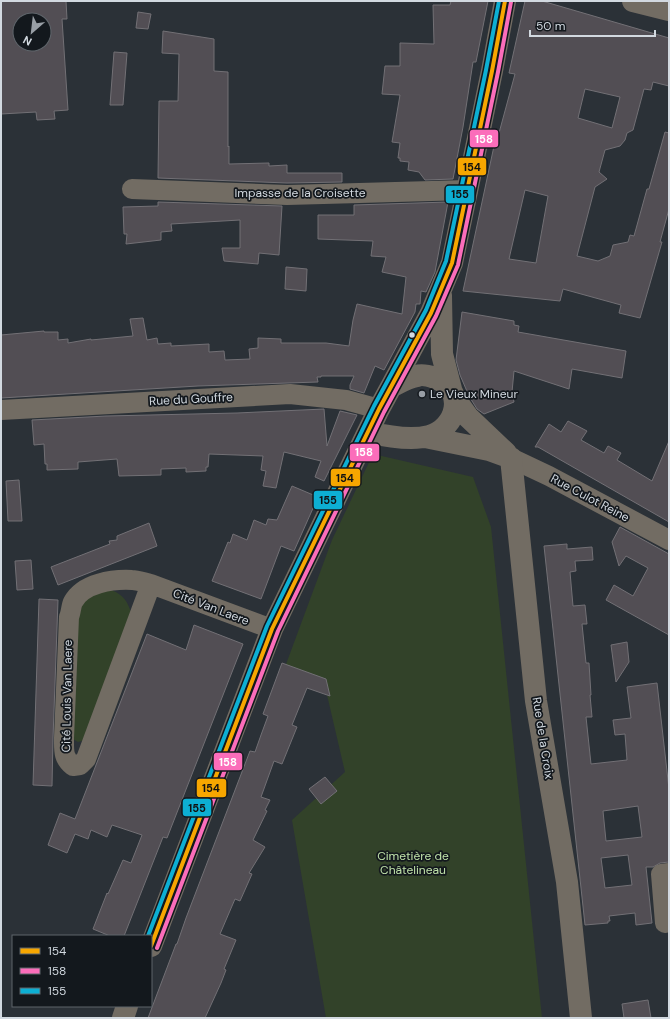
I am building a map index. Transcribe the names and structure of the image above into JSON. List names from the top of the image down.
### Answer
{
  "streets": {
    "street": [
      "Impasse de la Croisette",
      "Rue du Gouffre",
      "Rue Culot Reine",
      "Cité Van Laere",
      "Cité Louis Van Laere",
      "Rue de la Croix"
    ]
  },
  "crossings": [
    ["Rue Culot Reine", "Rue de la Croix"],
    ["Cité Van Laere", "Cité Louis Van Laere"]
  ],
  "parks": ["Cimetière de Châtelineau"],
  "places": ["Le Vieux Mineur"],
  "lines": ["transit line 154", "transit line 155", "transit line 158"],
  "legend": ["154", "158", "155"],
  "scale_bar": "50 m",
  "north": "bottom left"
}
